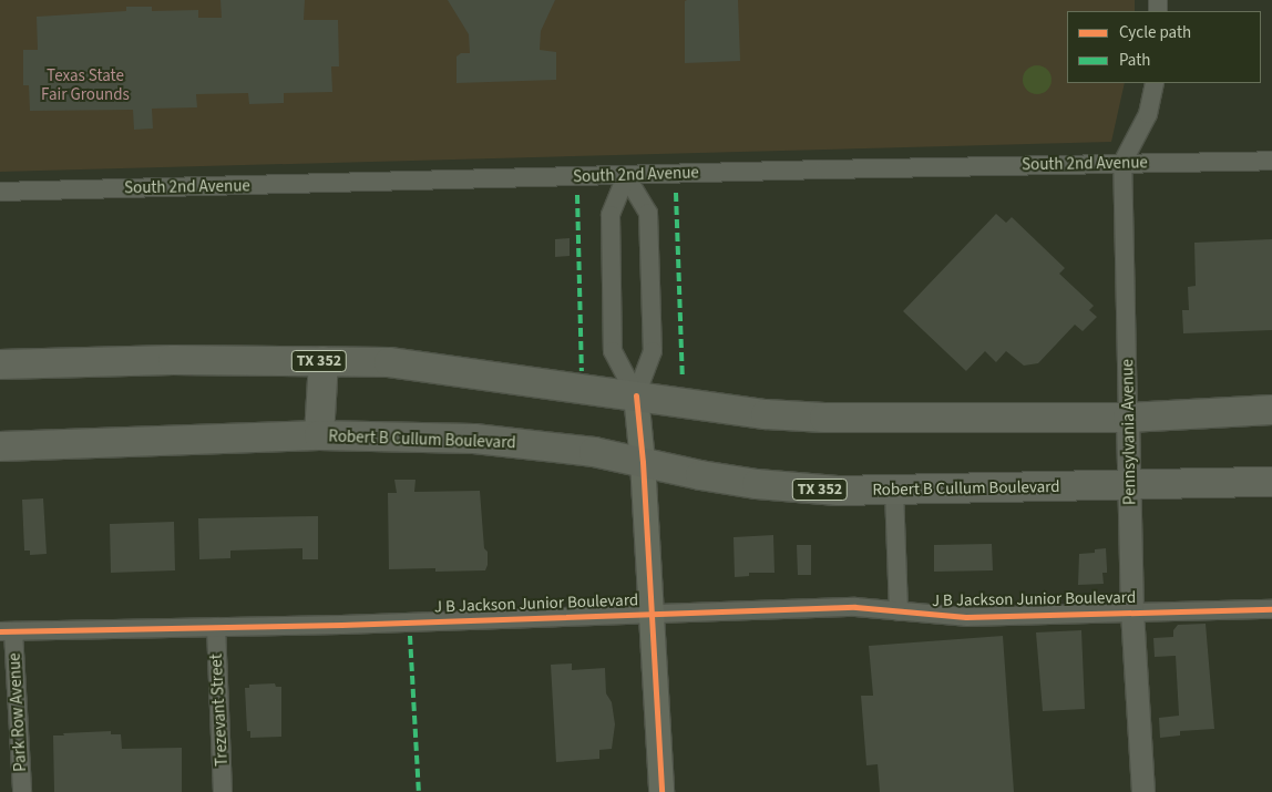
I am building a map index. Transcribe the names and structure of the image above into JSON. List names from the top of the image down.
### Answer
{
  "streets": {
    "main road": ["TX 352", "Robert B Cullum Boulevard"],
    "street": [
      "South 2nd Avenue",
      "Pennsylvania Avenue",
      "J B Jackson Junior Boulevard",
      "Trezevant Street",
      "Park Row Avenue"
    ]
  },
  "crossings": [
    ["South 2nd Avenue", "Pennsylvania Avenue"],
    ["TX 352", "Pennsylvania Avenue"],
    ["Pennsylvania Avenue", "Robert B Cullum Boulevard"],
    ["Pennsylvania Avenue", "J B Jackson Junior Boulevard"],
    ["J B Jackson Junior Boulevard", "Trezevant Street"],
    ["J B Jackson Junior Boulevard", "Park Row Avenue"]
  ],
  "parks": ["Texas State Fair Grounds"],
  "legend": ["Cycle path", "Path"]
}
